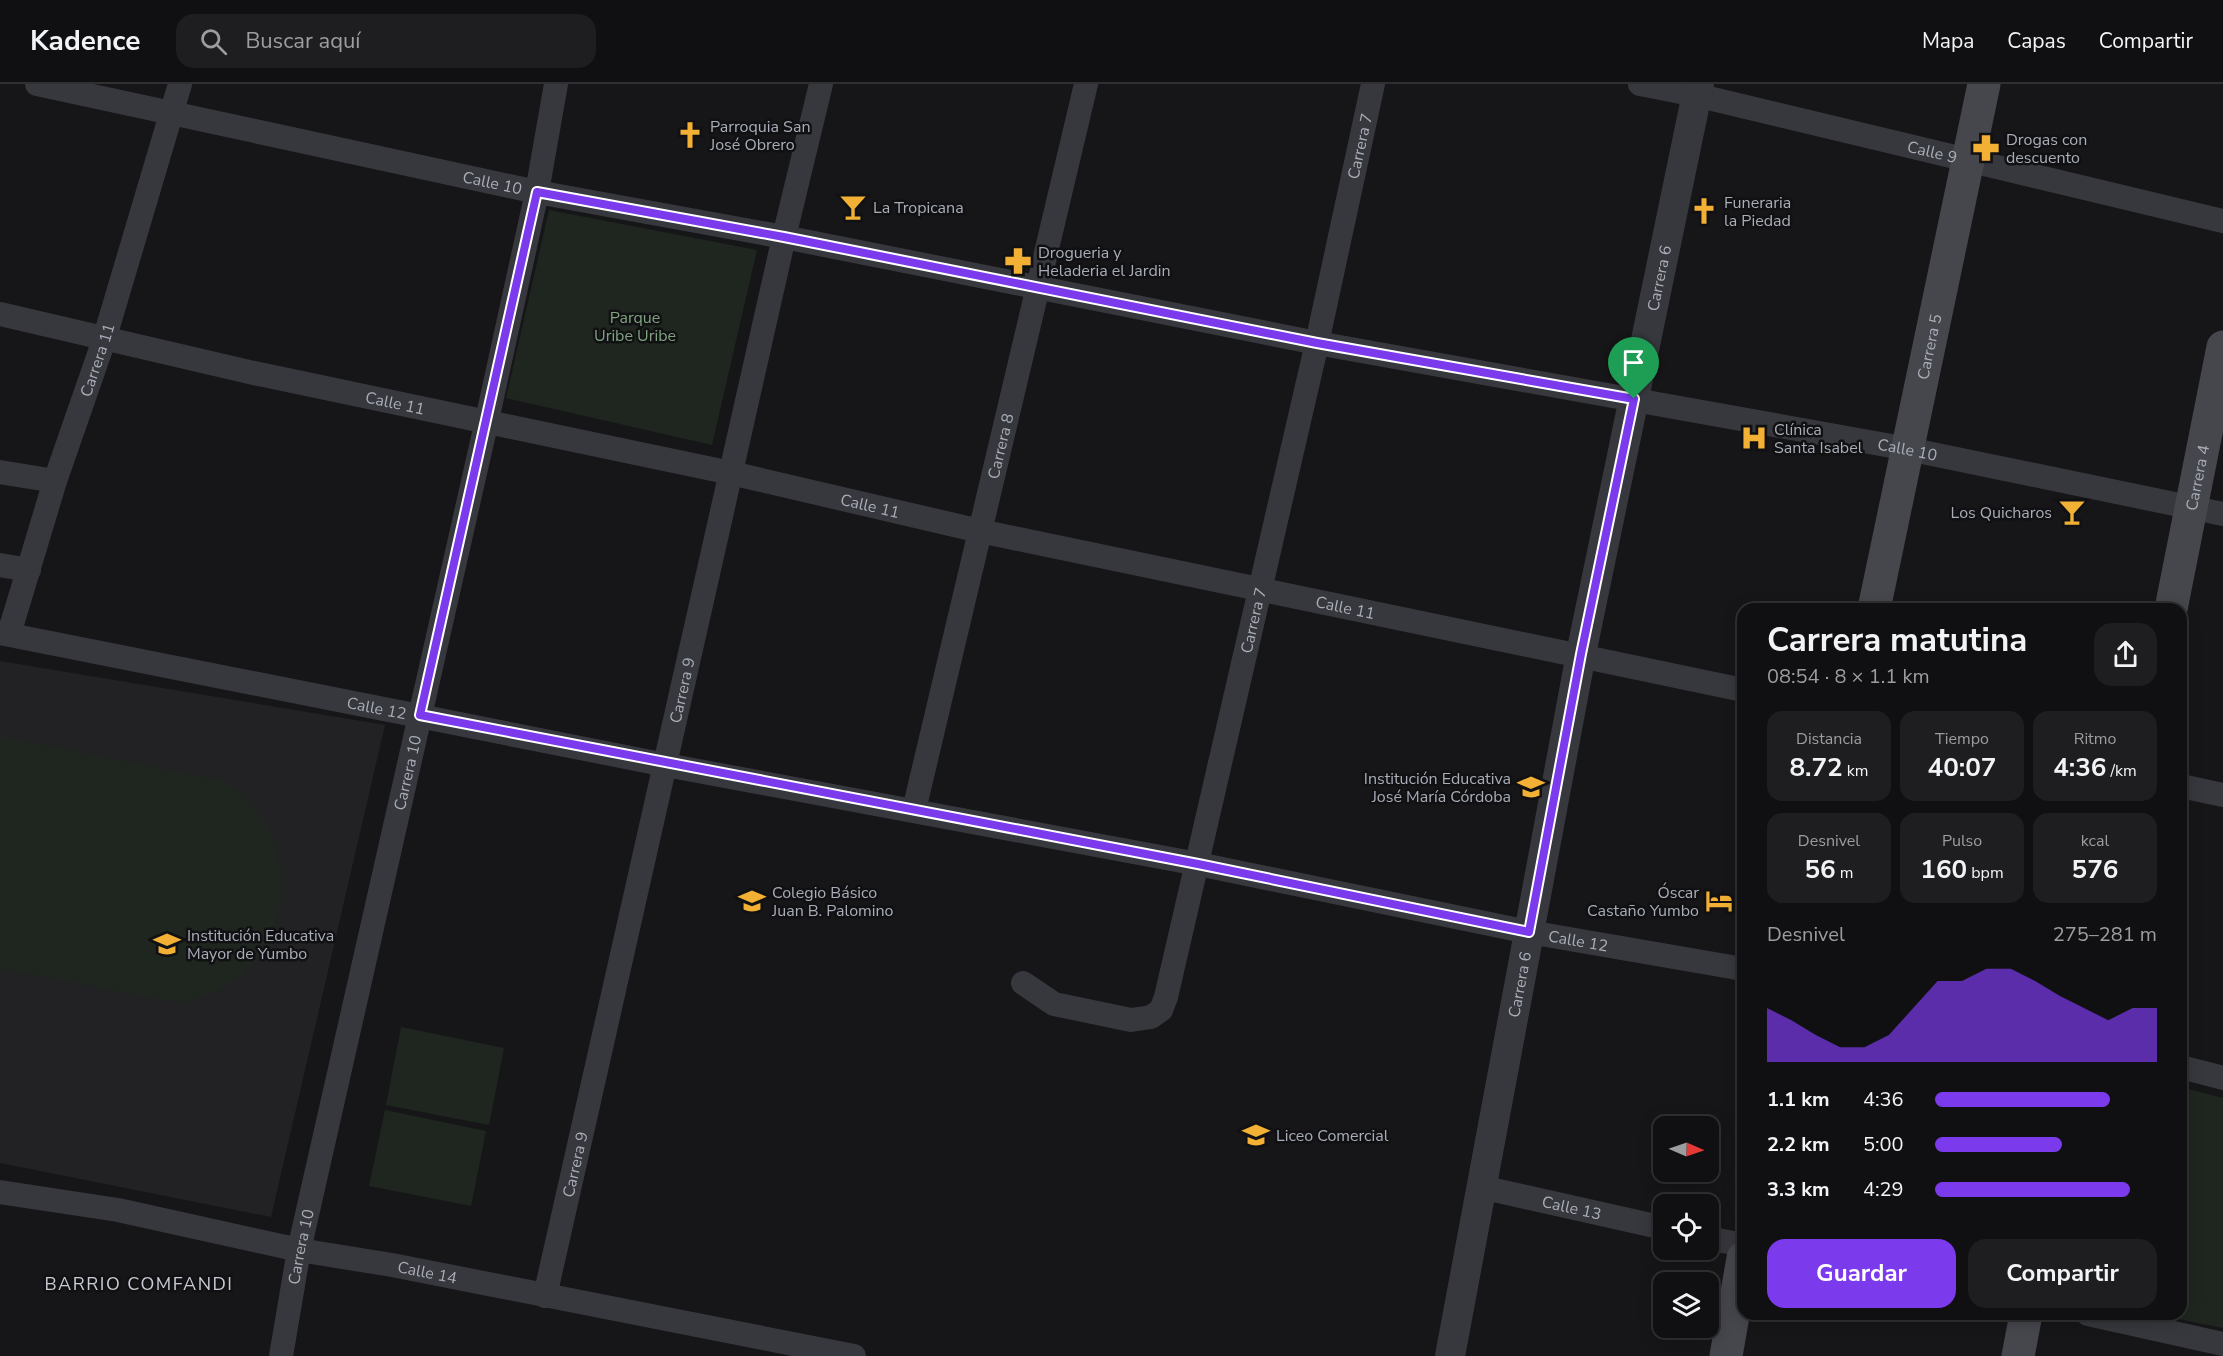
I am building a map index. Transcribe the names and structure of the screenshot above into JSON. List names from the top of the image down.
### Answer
{
  "streets": {
    "main road": ["Carrera 5", "Carrera 4"],
    "street": [
      "Carrera 7",
      "Calle 9",
      "Calle 10",
      "Carrera 6",
      "Carrera 11",
      "Calle 11",
      "Carrera 8",
      "Carrera 9",
      "Calle 12",
      "Carrera 10",
      "Calle 13",
      "Calle 14"
    ]
  },
  "crossings": [
    ["Carrera 7", "Calle 10"],
    ["Carrera 7", "Calle 11"],
    ["Carrera 7", "Calle 12"],
    ["Calle 9", "Carrera 6"],
    ["Calle 9", "Carrera 5"],
    ["Calle 10", "Carrera 6"],
    ["Calle 10", "Carrera 5"],
    ["Calle 10", "Carrera 11"],
    ["Calle 10", "Carrera 8"],
    ["Calle 10", "Carrera 4"],
    ["Calle 10", "Carrera 9"],
    ["Calle 10", "Carrera 10"],
    ["Carrera 6", "Calle 11"],
    ["Carrera 6", "Calle 12"],
    ["Carrera 6", "Calle 13"],
    ["Carrera 11", "Calle 11"],
    ["Carrera 11", "Calle 12"],
    ["Calle 11", "Carrera 8"],
    ["Calle 11", "Carrera 9"],
    ["Calle 11", "Carrera 10"],
    ["Carrera 8", "Calle 12"],
    ["Carrera 9", "Calle 12"],
    ["Carrera 9", "Calle 14"],
    ["Calle 12", "Carrera 10"],
    ["Carrera 10", "Calle 14"]
  ],
  "districts": ["BARRIO COMFANDI"],
  "parks": ["Parque Uribe Uribe"],
  "places": {
    "church": ["Parroquia San José Obrero", "Funeraria la Piedad"],
    "pharmacy": ["Drogas con descuento", "Drogueria y Heladeria el Jardin"],
    "bar": ["La Tropicana", "Los Quicharos"],
    "hospital": ["Clínica Santa Isabel"],
    "school or university": [
      "Institución Educativa José María Córdoba",
      "Colegio Básico Juan B. Palomino",
      "Institución Educativa Mayor de Yumbo",
      "Liceo Comercial"
    ],
    "hotel": ["Óscar Castaño Yumbo"]
  },
  "north": "right",
  "page": {
    "header": "Kadence",
    "search": "Buscar aquí",
    "nav": ["Mapa", "Capas", "Compartir"],
    "heading": ["Carrera matutina", "08:54 · 8 × 1.1 km"],
    "stats": [
      ["Distancia", "8.72 km"],
      ["Tiempo", "40:07"],
      ["Ritmo", "4:36 /km"],
      ["Desnivel", "56 m"],
      ["Pulso", "160 bpm"],
      ["kcal", "576"]
    ],
    "chart": ["Desnivel", "275–281 m"],
    "list": [
      {
        "name": "1.1 km",
        "note": "4:36"
      },
      {
        "name": "2.2 km",
        "note": "5:00"
      },
      {
        "name": "3.3 km",
        "note": "4:29"
      }
    ],
    "buttons": ["Guardar", "Compartir"]
  }
}
